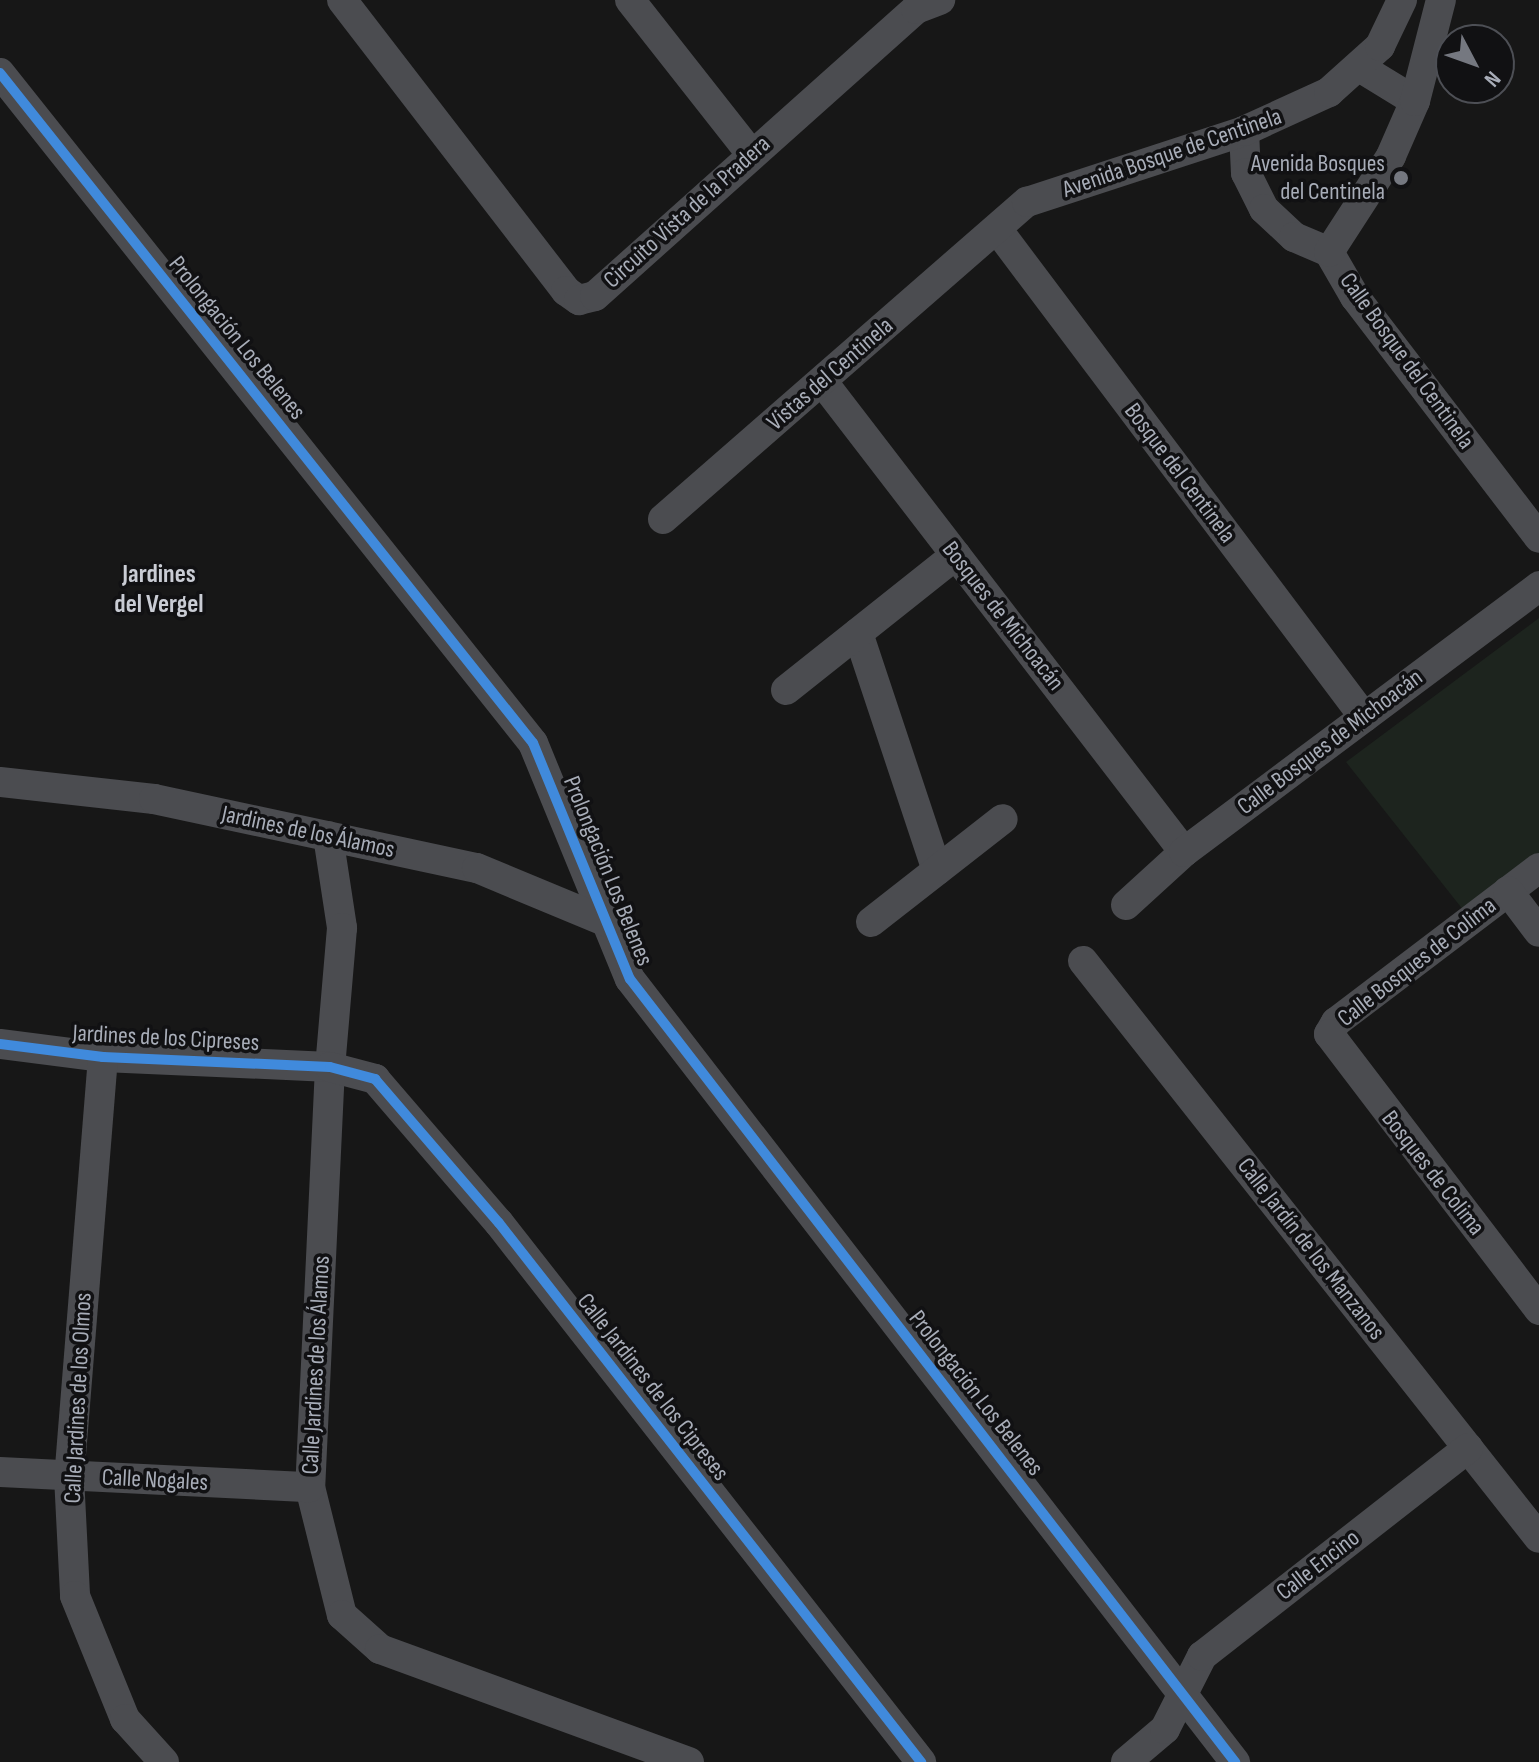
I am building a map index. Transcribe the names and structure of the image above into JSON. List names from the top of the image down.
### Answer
{
  "streets": {
    "street": [
      "Avenida Bosque de Centinela",
      "Circuito Vista de la Pradera",
      "Prolongación Los Belenes",
      "Calle Bosque del Centinela",
      "Vistas del Centinela",
      "Bosque del Centinela",
      "Bosques de Michoacán",
      "Calle Bosques de Michoacán",
      "Jardines de los Álamos",
      "Calle Bosques de Colima",
      "Jardines de los Cipreses",
      "Bosques de Colima",
      "Calle Jardín de los Manzanos",
      "Calle Jardines de los Álamos",
      "Calle Jardines de los Cipreses",
      "Calle Jardines de los Olmos",
      "Calle Nogales",
      "Calle Encino"
    ]
  },
  "crossings": [
    ["Avenida Bosque de Centinela", "Vistas del Centinela"],
    ["Avenida Bosque de Centinela", "Bosque del Centinela"],
    ["Prolongación Los Belenes", "Jardines de los Álamos"],
    ["Prolongación Los Belenes", "Calle Encino"],
    ["Vistas del Centinela", "Bosque del Centinela"],
    ["Vistas del Centinela", "Bosques de Michoacán"],
    ["Bosque del Centinela", "Calle Bosques de Michoacán"],
    ["Bosques de Michoacán", "Calle Bosques de Michoacán"],
    ["Calle Bosques de Colima", "Bosques de Colima"],
    ["Jardines de los Cipreses", "Calle Jardines de los Álamos"],
    ["Jardines de los Cipreses", "Calle Jardines de los Cipreses"],
    ["Jardines de los Cipreses", "Calle Jardines de los Olmos"],
    ["Calle Jardín de los Manzanos", "Calle Encino"],
    ["Calle Jardines de los Álamos", "Calle Jardines de los Cipreses"],
    ["Calle Jardines de los Álamos", "Calle Nogales"],
    ["Calle Jardines de los Olmos", "Calle Nogales"]
  ],
  "districts": ["Jardines del Vergel"],
  "places": ["Avenida Bosques del Centinela"],
  "north": "bottom right"
}
